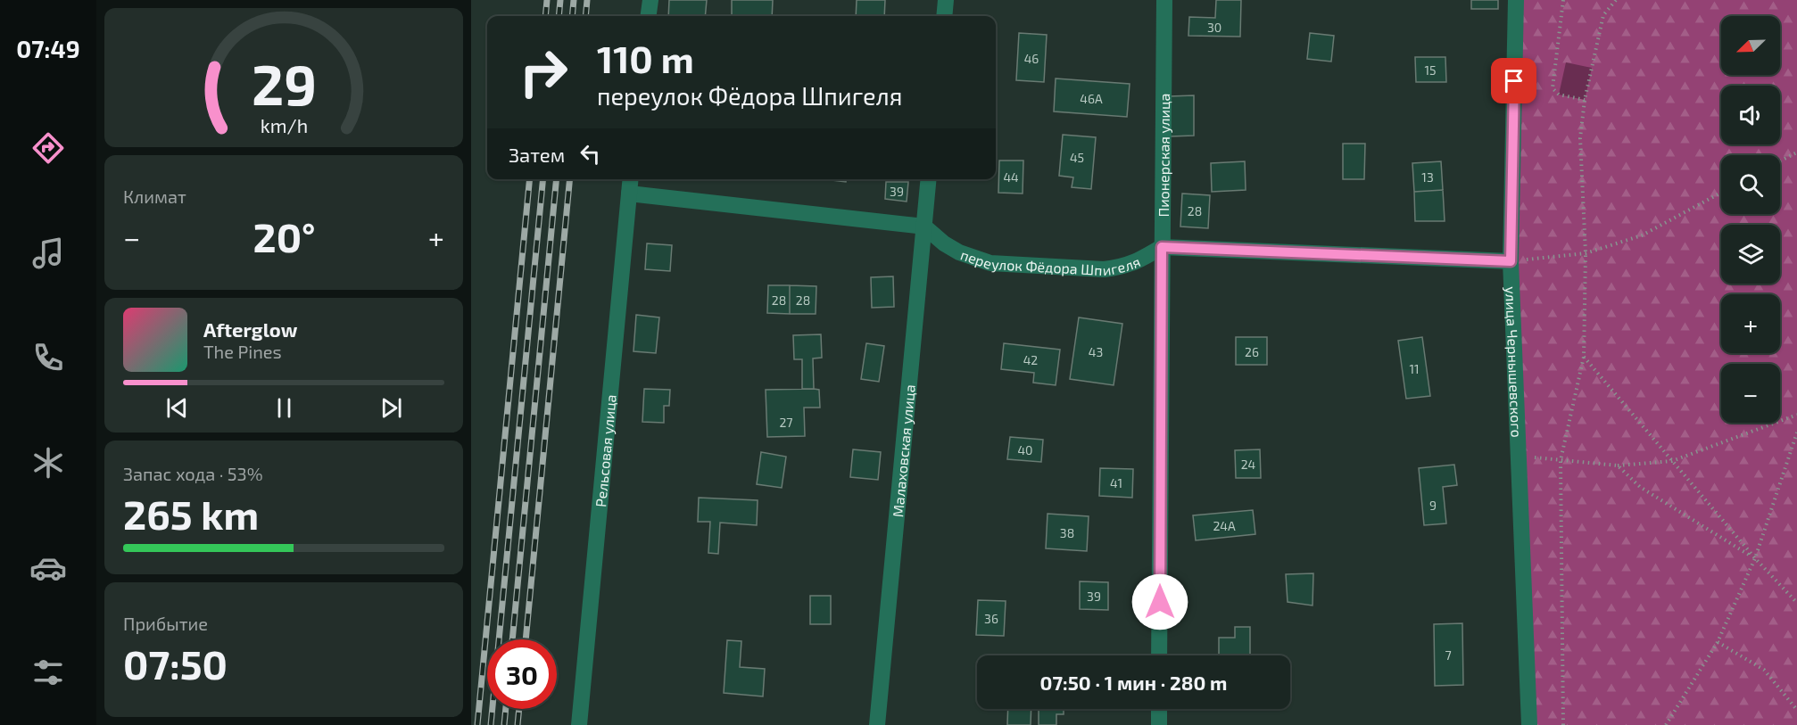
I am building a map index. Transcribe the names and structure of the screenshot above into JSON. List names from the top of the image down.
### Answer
{
  "streets": {
    "street": [
      "Пионерская улица",
      "переулок Фёдора Шпигеля",
      "улица Чернышевского",
      "Рельсовая улица",
      "Малаховская улица"
    ]
  },
  "crossings": [
    ["Пионерская улица", "переулок Фёдора Шпигеля"],
    ["переулок Фёдора Шпигеля", "улица Чернышевского"],
    ["переулок Фёдора Шпигеля", "Малаховская улица"]
  ],
  "house_numbers": [
    "30",
    "46",
    "15",
    "46А",
    "45",
    "44",
    "13",
    "39",
    "28",
    "28",
    "28",
    "43",
    "26",
    "42",
    "11",
    "27",
    "40",
    "24",
    "41",
    "9",
    "24А",
    "38",
    "39",
    "36",
    "7"
  ],
  "north": "bottom left",
  "page": {
    "tabs": "07:49",
    "map_buttons": ["+", "−"],
    "turn": ["110 m", "переулок Фёдора Шпигеля"],
    "then": "Затем",
    "tile": [
      "Климат",
      ["Запас хода · 53%", "265 km"],
      ["Прибытие", "07:50"]
    ],
    "heat": ["−", "20°", "+"],
    "song": ["Afterglow", "The Pines"],
    "limit": "30",
    "trip": "07:50 · 1 мин · 280 m",
    "gauge": ["29", "km/h"]
  }
}
